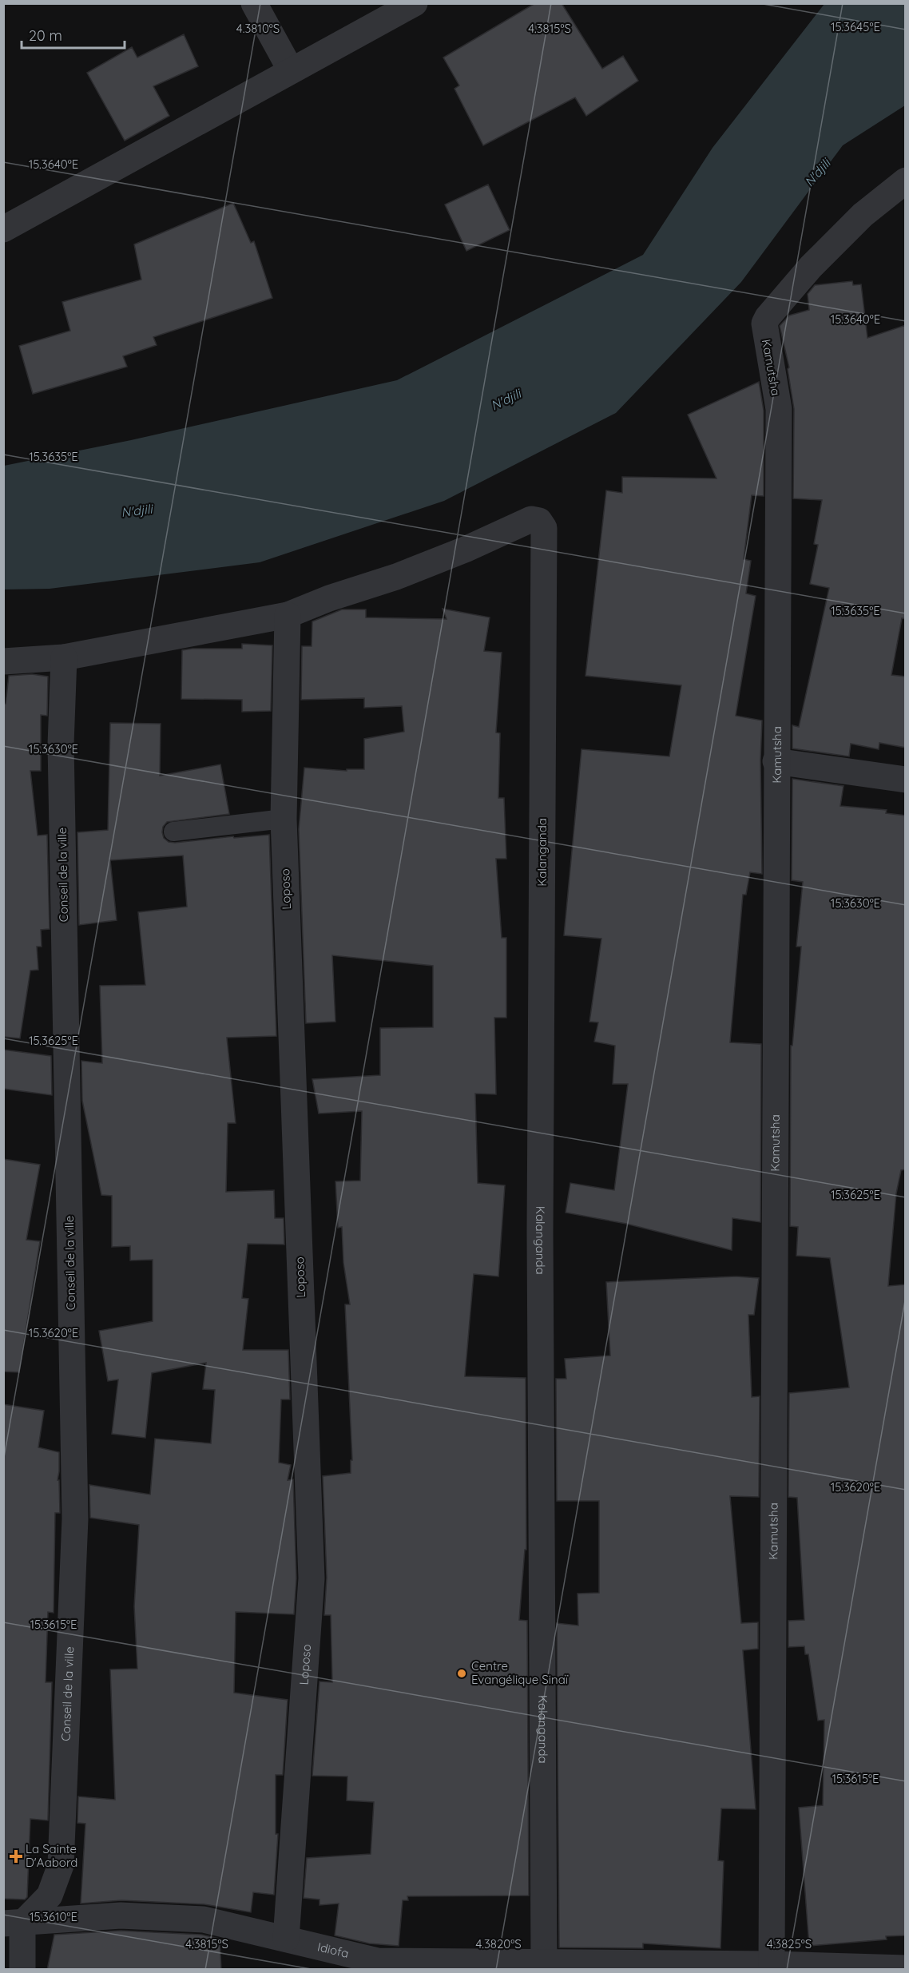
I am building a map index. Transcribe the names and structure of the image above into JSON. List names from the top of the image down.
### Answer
{
  "streets": {
    "street": [
      "Kamutsha",
      "Kalanganda",
      "Conseil de la ville",
      "Loposo",
      "Idiofa"
    ]
  },
  "crossings": [
    ["Kamutsha", "Idiofa"],
    ["Kalanganda", "Loposo"],
    ["Kalanganda", "Idiofa"],
    ["Conseil de la ville", "Idiofa"],
    ["Loposo", "Idiofa"]
  ],
  "water": ["N'djili"],
  "places": {
    "other": ["Centre Evangélique Sinaï"],
    "health": ["La Sainte D'Aabord"]
  },
  "scale_bar": "20 m",
  "coordinates": [
    "15.3645°E",
    "4.3810°S",
    "4.3815°S",
    "15.3640°E",
    "15.3635°E",
    "15.3630°E",
    "15.3625°E",
    "15.3620°E",
    "15.3615°E",
    "15.3610°E",
    "4.3820°S",
    "4.3825°S"
  ]
}
